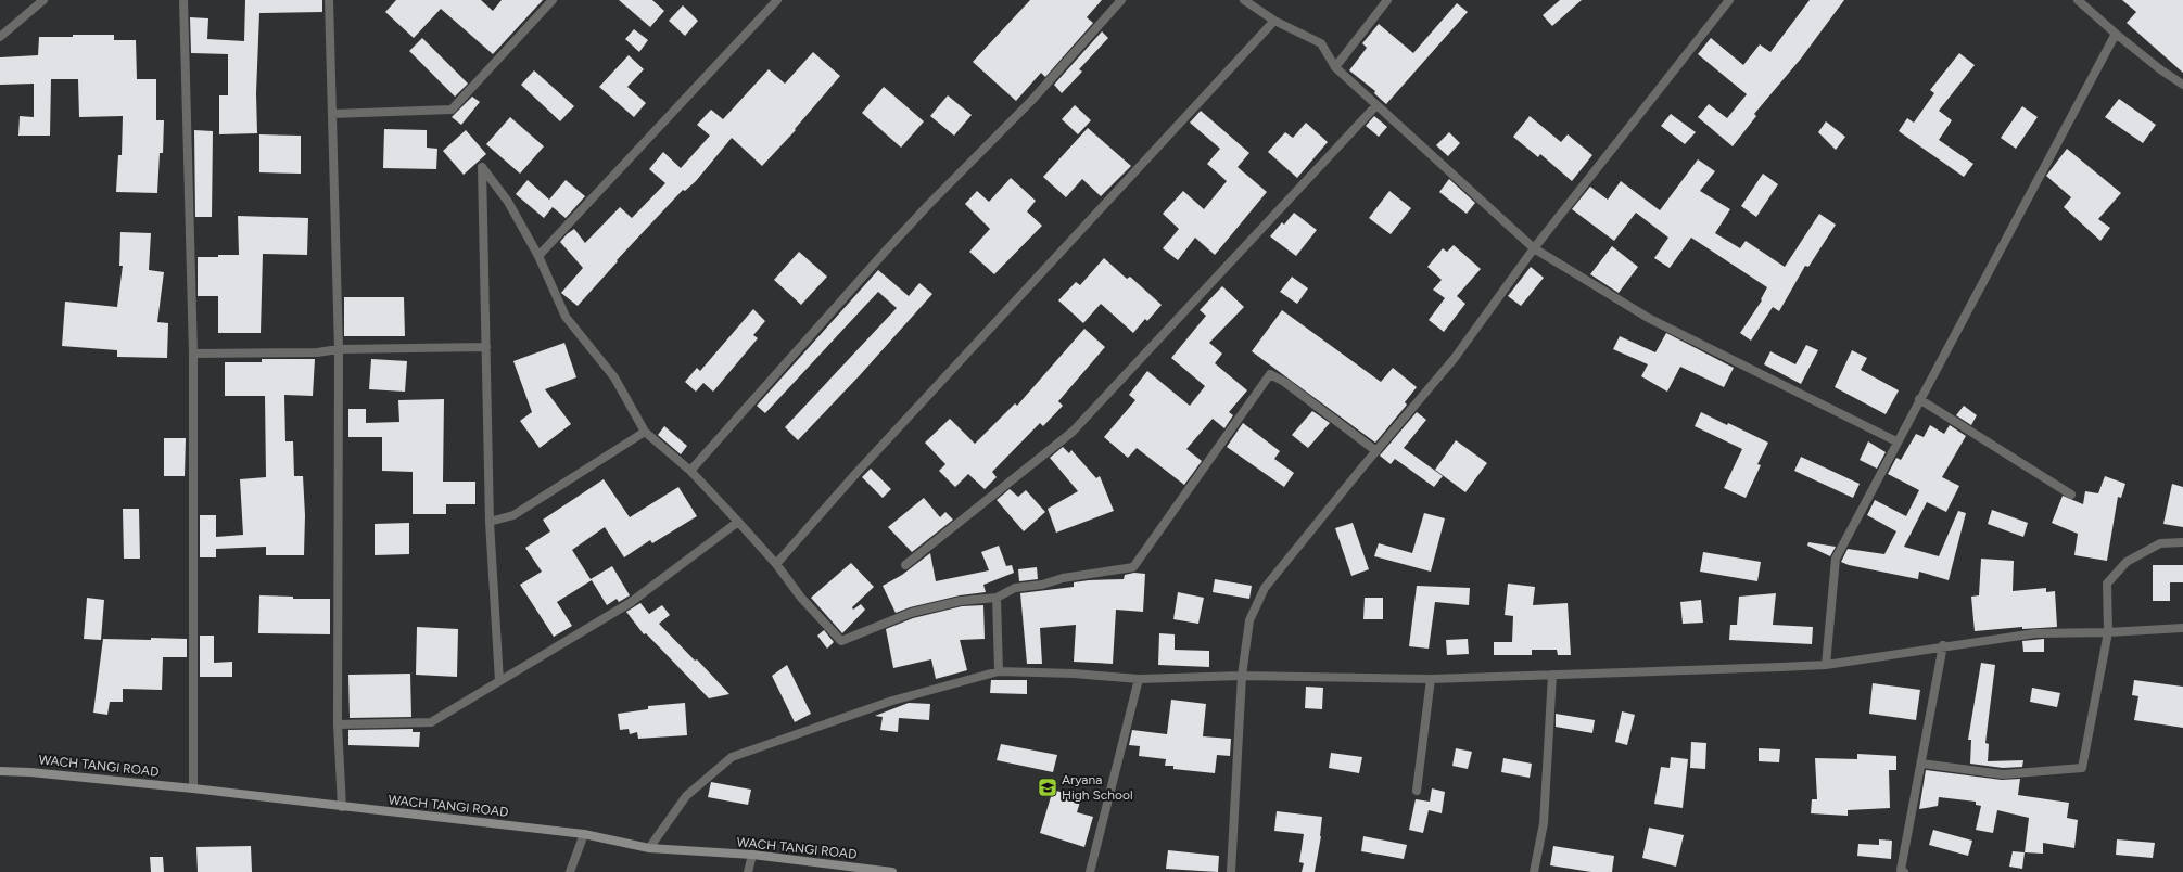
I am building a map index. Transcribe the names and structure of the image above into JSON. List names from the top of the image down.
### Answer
{
  "streets": {
    "main road": ["WACH TANGI ROAD"]
  },
  "places": {
    "school or university": ["Aryana High School"]
  }
}
